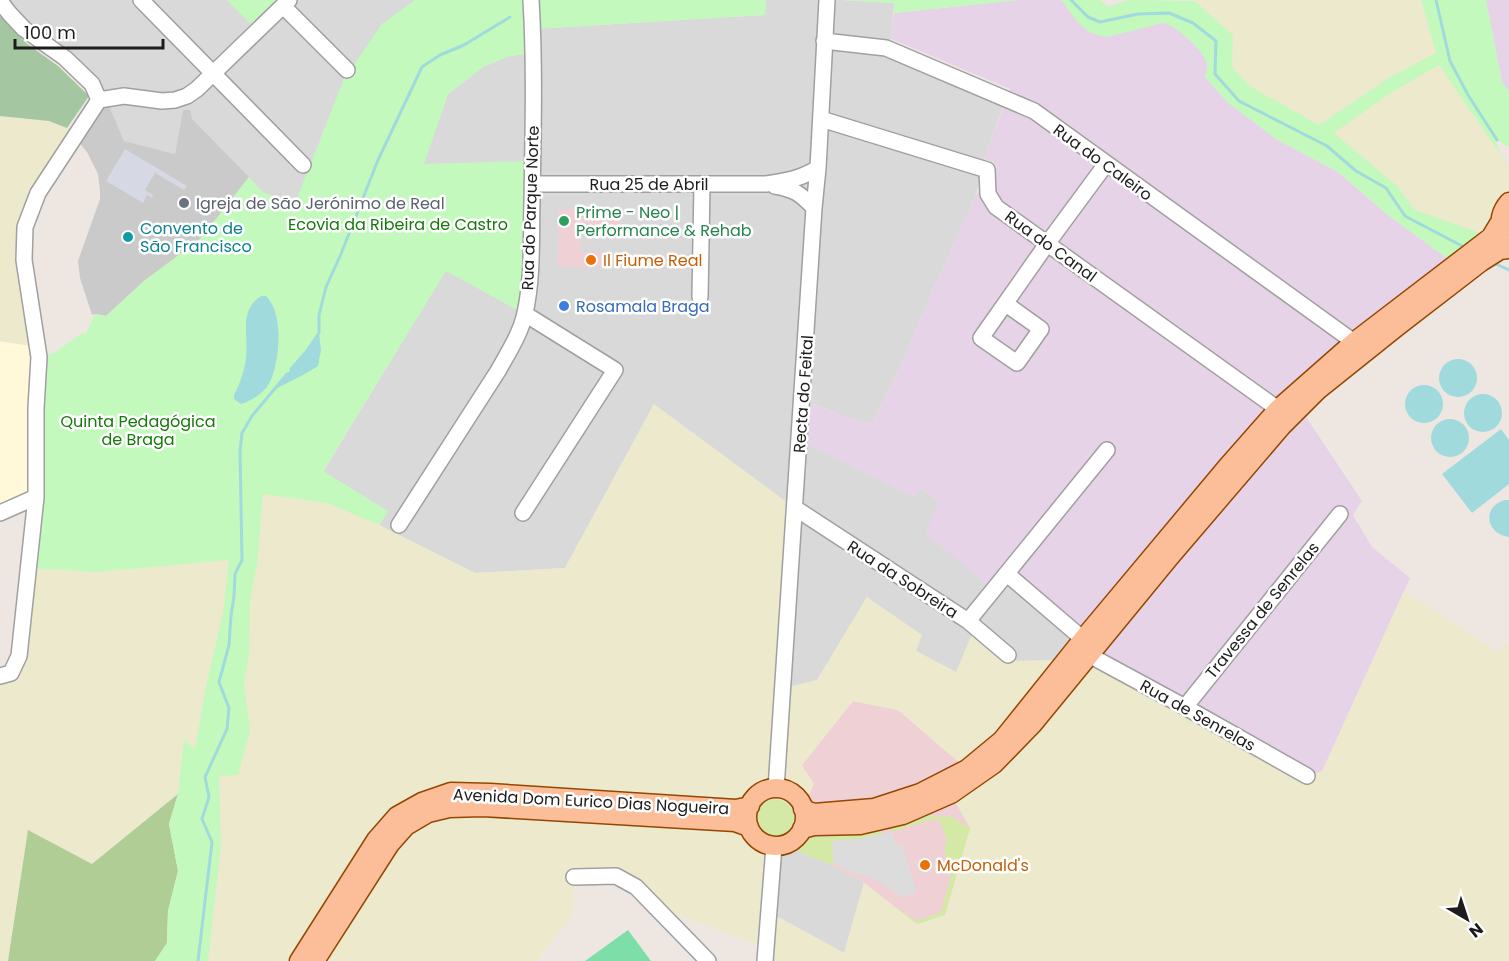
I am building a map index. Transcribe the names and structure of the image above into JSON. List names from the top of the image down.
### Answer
{
  "streets": {
    "main road": ["Avenida Dom Eurico Dias Nogueira"],
    "street": [
      "Rua do Caleiro",
      "Rua 25 de Abril",
      "Rua do Parque Norte",
      "Rua do Canal",
      "Recta do Feital",
      "Rua da Sobreira",
      "Travessa de Senrelas",
      "Rua de Senrelas"
    ]
  },
  "crossings": [
    ["Rua do Caleiro", "Recta do Feital"],
    ["Rua 25 de Abril", "Rua do Parque Norte"],
    ["Rua 25 de Abril", "Recta do Feital"],
    ["Rua do Canal", "Recta do Feital"],
    ["Recta do Feital", "Rua da Sobreira"],
    ["Recta do Feital", "Avenida Dom Eurico Dias Nogueira"],
    ["Travessa de Senrelas", "Rua de Senrelas"]
  ],
  "parks": ["Ecovia da Ribeira de Castro", "Quinta Pedagógica de Braga"],
  "places": [
    "Igreja de São Jerónimo de Real",
    "Prime - Neo | Performance & Rehab",
    "Convento de São Francisco",
    "Il Fiume Real",
    "Rosamala Braga",
    "McDonald's"
  ],
  "scale_bar": "100 m",
  "north": "bottom right"
}
